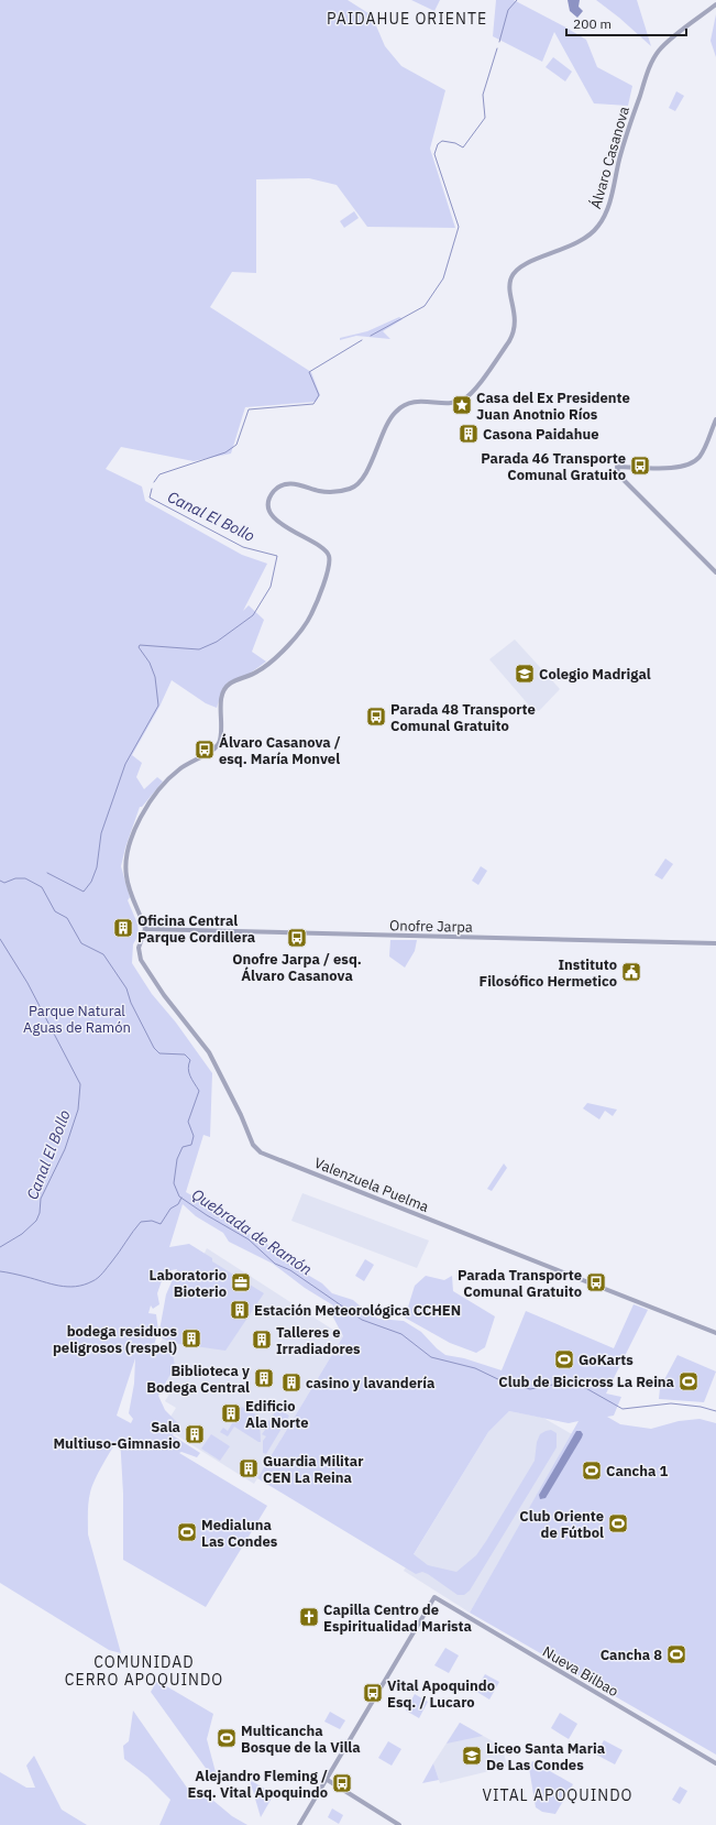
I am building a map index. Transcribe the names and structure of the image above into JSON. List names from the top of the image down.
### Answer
{
  "streets": {
    "street": [
      "Álvaro Casanova",
      "Onofre Jarpa",
      "Valenzuela Puelma",
      "Nueva Bilbao"
    ]
  },
  "crossings": [
    ["Álvaro Casanova", "Onofre Jarpa"],
    ["Álvaro Casanova", "Valenzuela Puelma"],
    ["Onofre Jarpa", "Valenzuela Puelma"]
  ],
  "districts": ["PAIDAHUE ORIENTE", "COMUNIDAD CERRO APOQUINDO", "VITAL APOQUINDO"],
  "water": ["Canal El Bollo", "Quebrada de Ramón"],
  "parks": ["Parque Natural Aguas de Ramón"],
  "places": {
    "place": ["Casa del Ex Presidente Juan Anotnio Ríos"],
    "building": [
      "Casona Paidahue",
      "Oficina Central Parque Cordillera",
      "Estación Meteorológica CCHEN",
      "bodega residuos peligrosos (respel)",
      "Talleres e Irradiadores",
      "Biblioteca y Bodega Central",
      "casino y lavandería",
      "Edificio Ala Norte",
      "Sala Multiuso-Gimnasio",
      "Guardia Militar CEN La Reina"
    ],
    "bus stop": [
      "Parada 46 Transporte Comunal Gratuito",
      "Parada 48 Transporte Comunal Gratuito",
      "Álvaro Casanova / esq. María Monvel",
      "Onofre Jarpa / esq. Álvaro Casanova",
      "Parada Transporte Comunal Gratuito",
      "Vital Apoquindo Esq. / Lucaro",
      "Alejandro Fleming / Esq. Vital Apoquindo"
    ],
    "school or university": ["Colegio Madrigal", "Liceo Santa Maria De Las Condes"],
    "public building": ["Instituto Filosófico Hermetico"],
    "office": ["Laboratorio Bioterio"],
    "sports": [
      "GoKarts",
      "Club de Bicicross La Reina",
      "Cancha 1",
      "Club Oriente de Fútbol",
      "Medialuna Las Condes",
      "Cancha 8",
      "Multicancha Bosque de la Villa"
    ],
    "church": ["Capilla Centro de Espiritualidad Marista"]
  },
  "scale_bar": "200 m"
}
